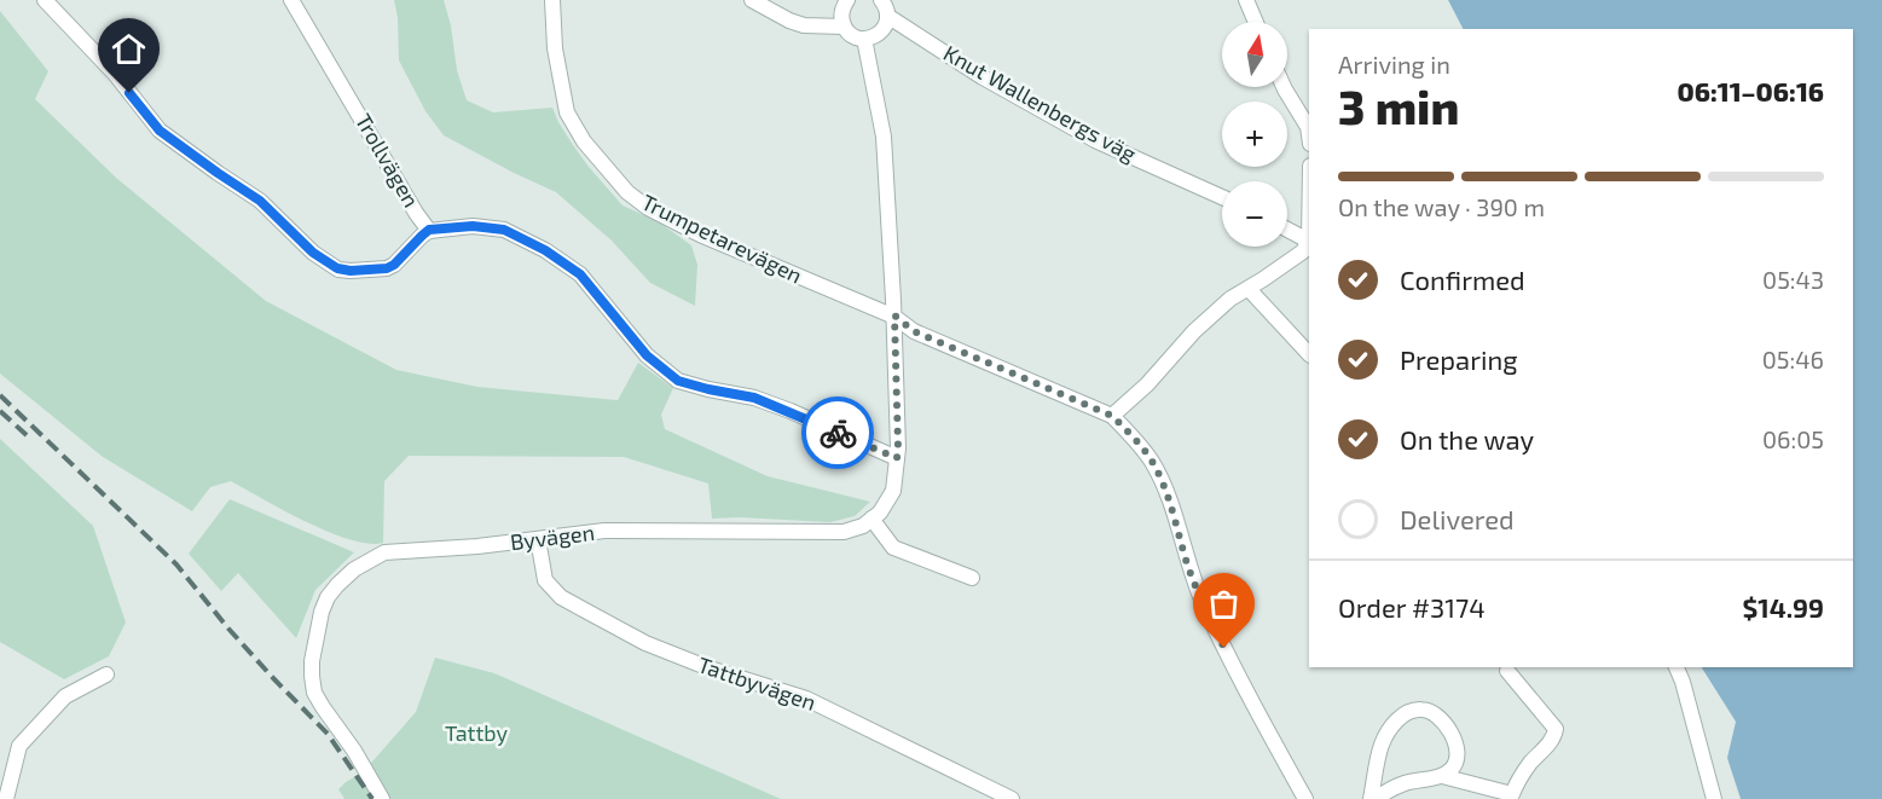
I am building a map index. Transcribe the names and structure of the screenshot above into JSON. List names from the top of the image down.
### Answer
{
  "streets": {
    "street": [
      "Knut Wallenbergs väg",
      "Trollvägen",
      "Trumpetarevägen",
      "Byvägen",
      "Tattbyvägen"
    ]
  },
  "crossings": [
    ["Byvägen", "Tattbyvägen"]
  ],
  "parks": ["Tattby"],
  "north": "top",
  "page": {
    "map_buttons": ["+", "−"],
    "heading": ["3 min", "Arriving in", "06:11–06:16"],
    "panel": ["Order #3174", "$14.99"],
    "bar": "On the way · 390 m",
    "list": [
      ["Confirmed", "05:43"],
      ["Preparing", "05:46"],
      ["On the way", "06:05"],
      "Delivered"
    ]
  }
}
